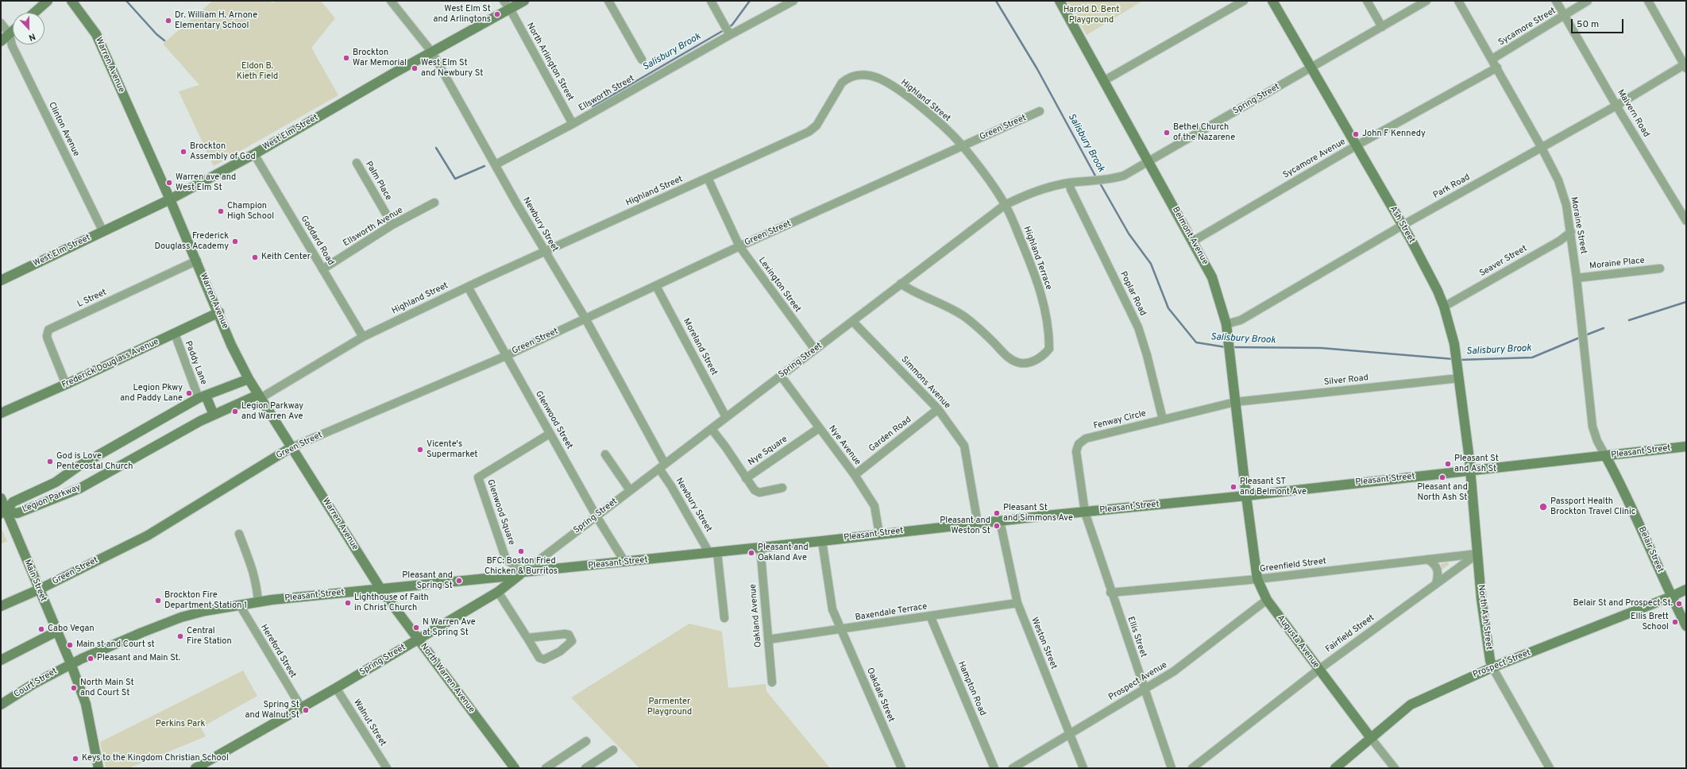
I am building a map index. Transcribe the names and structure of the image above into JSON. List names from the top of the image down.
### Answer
{
  "streets": {
    "street": [
      "Sycamore Street",
      "North Arlington Street",
      "Warren Avenue",
      "Ellsworth Street",
      "Spring Street",
      "Highland Street",
      "Malvern Road",
      "Green Street",
      "Clinton Avenue",
      "West Elm Street",
      "Sycamore Avenue",
      "Palm Place",
      "Park Road",
      "Newbury Street",
      "Ash Street",
      "Moraine Street",
      "Ellsworth Avenue",
      "Belmont Avenue",
      "Goddard Road",
      "Highland Terrace",
      "Seaver Street",
      "Moraine Place",
      "Lexington Street",
      "Poplar Road",
      "L Street",
      "Moreland Street",
      "Paddy Lane",
      "Frederick Douglass Avenue",
      "Silver Road",
      "Simmons Avenue",
      "Glenwood Street",
      "Fenway Circle",
      "Garden Road",
      "Nye Avenue",
      "Nye Square",
      "Pleasant Street",
      "Legion Parkway",
      "Glenwood Square",
      "Belair Street",
      "Greenfield Street",
      "Main Street",
      "Baxendale Terrace",
      "Oakland Avenue",
      "North Ash Street",
      "Fairfield Street",
      "Ellis Street",
      "Augusta Avenue",
      "Weston Street",
      "Hereford Street",
      "Prospect Street",
      "North Warren Avenue",
      "Prospect Avenue",
      "Court Street",
      "Hampton Road",
      "Oakdale Street",
      "Walnut Street"
    ]
  },
  "crossings": [
    ["Sycamore Street", "Malvern Road"],
    ["Sycamore Street", "Moraine Street"],
    ["North Arlington Street", "Ellsworth Street"],
    ["North Arlington Street", "West Elm Street"],
    ["Warren Avenue", "Highland Street"],
    ["Warren Avenue", "Green Street"],
    ["Warren Avenue", "West Elm Street"],
    ["Warren Avenue", "L Street"],
    ["Warren Avenue", "Frederick Douglass Avenue"],
    ["Warren Avenue", "Pleasant Street"],
    ["Warren Avenue", "Legion Parkway"],
    ["Warren Avenue", "North Warren Avenue"],
    ["Ellsworth Street", "Newbury Street"],
    ["Spring Street", "Highland Street"],
    ["Spring Street", "Newbury Street"],
    ["Spring Street", "Ash Street"],
    ["Spring Street", "Belmont Avenue"],
    ["Spring Street", "Highland Terrace"],
    ["Spring Street", "Lexington Street"],
    ["Spring Street", "Poplar Road"],
    ["Spring Street", "Moreland Street"],
    ["Spring Street", "Simmons Avenue"],
    ["Spring Street", "Glenwood Street"],
    ["Spring Street", "Nye Avenue"],
    ["Spring Street", "Nye Square"],
    ["Spring Street", "Pleasant Street"],
    ["Spring Street", "Glenwood Square"],
    ["Spring Street", "Hereford Street"],
    ["Spring Street", "North Warren Avenue"],
    ["Spring Street", "Walnut Street"],
    ["Highland Street", "Green Street"],
    ["Highland Street", "Newbury Street"],
    ["Highland Street", "Goddard Road"],
    ["Highland Street", "Highland Terrace"],
    ["Highland Street", "Lexington Street"],
    ["Highland Street", "Glenwood Street"],
    ["Highland Street", "Legion Parkway"],
    ["Malvern Road", "Park Road"],
    ["Green Street", "Newbury Street"],
    ["Green Street", "Lexington Street"],
    ["Green Street", "Moreland Street"],
    ["Green Street", "Glenwood Street"],
    ["Green Street", "Main Street"],
    ["Clinton Avenue", "West Elm Street"],
    ["West Elm Street", "Newbury Street"],
    ["West Elm Street", "Goddard Road"],
    ["Sycamore Avenue", "Ash Street"],
    ["Sycamore Avenue", "Moraine Street"],
    ["Sycamore Avenue", "Belmont Avenue"],
    ["Palm Place", "Ellsworth Avenue"],
    ["Park Road", "Ash Street"],
    ["Park Road", "Moraine Street"],
    ["Park Road", "Belmont Avenue"],
    ["Newbury Street", "Pleasant Street"],
    ["Ash Street", "Seaver Street"],
    ["Ash Street", "Silver Road"],
    ["Ash Street", "Pleasant Street"],
    ["Ash Street", "North Ash Street"],
    ["Moraine Street", "Seaver Street"],
    ["Moraine Street", "Moraine Place"],
    ["Moraine Street", "Pleasant Street"],
    ["Moraine Street", "Belair Street"],
    ["Ellsworth Avenue", "Goddard Road"],
    ["Belmont Avenue", "Silver Road"],
    ["Belmont Avenue", "Fenway Circle"],
    ["Belmont Avenue", "Pleasant Street"],
    ["Belmont Avenue", "Augusta Avenue"],
    ["Poplar Road", "Fenway Circle"],
    ["L Street", "Frederick Douglass Avenue"],
    ["Paddy Lane", "Frederick Douglass Avenue"],
    ["Paddy Lane", "Legion Parkway"],
    ["Silver Road", "Fenway Circle"],
    ["Simmons Avenue", "Garden Road"],
    ["Simmons Avenue", "Pleasant Street"],
    ["Glenwood Street", "Pleasant Street"],
    ["Glenwood Street", "Glenwood Square"],
    ["Fenway Circle", "Pleasant Street"],
    ["Fenway Circle", "Ellis Street"],
    ["Garden Road", "Nye Avenue"],
    ["Nye Avenue", "Nye Square"],
    ["Nye Avenue", "Pleasant Street"],
    ["Pleasant Street", "Glenwood Square"],
    ["Pleasant Street", "Belair Street"],
    ["Pleasant Street", "Main Street"],
    ["Pleasant Street", "Oakland Avenue"],
    ["Pleasant Street", "North Ash Street"],
    ["Pleasant Street", "Ellis Street"],
    ["Pleasant Street", "Augusta Avenue"],
    ["Pleasant Street", "Weston Street"],
    ["Pleasant Street", "Hereford Street"],
    ["Pleasant Street", "North Warren Avenue"],
    ["Pleasant Street", "Court Street"],
    ["Pleasant Street", "Oakdale Street"],
    ["Legion Parkway", "Main Street"],
    ["Belair Street", "Prospect Street"],
    ["Greenfield Street", "North Ash Street"],
    ["Greenfield Street", "Fairfield Street"],
    ["Greenfield Street", "Ellis Street"],
    ["Greenfield Street", "Augusta Avenue"],
    ["Main Street", "Court Street"],
    ["Baxendale Terrace", "Oakland Avenue"],
    ["Baxendale Terrace", "Weston Street"],
    ["Baxendale Terrace", "Hampton Road"],
    ["Baxendale Terrace", "Oakdale Street"],
    ["North Ash Street", "Fairfield Street"],
    ["North Ash Street", "Prospect Street"],
    ["Fairfield Street", "Augusta Avenue"],
    ["Ellis Street", "Prospect Avenue"],
    ["Augusta Avenue", "Prospect Street"],
    ["Augusta Avenue", "Prospect Avenue"],
    ["Weston Street", "Prospect Avenue"]
  ],
  "water": ["Salisbury Brook"],
  "parks": [
    "Harold D. Bent Playground",
    "Eldon B. Kieth Field",
    "Parmenter Playground",
    "Perkins Park"
  ],
  "places": [
    "West Elm St and Arlingtons",
    "Dr. William H. Arnone Elementary School",
    "Brockton War Memorial",
    "West Elm St and Newbury St",
    "Bethel Church of the Nazarene",
    "John F Kennedy",
    "Brockton Assembly of God",
    "Warren ave and West Elm St",
    "Champion High School",
    "Frederick Douglass Academy",
    "Keith Center",
    "Legion Pkwy and Paddy Lane",
    "Legion Parkway and Warren Ave",
    "Vicente's Supermarket",
    "God is Love Pentecostal Church",
    "Pleasant St and Ash St",
    "Pleasant and North Ash St",
    "Pleasant ST and Belmont Ave",
    "Passport Health Brockton Travel Clinic",
    "Pleasant St and Simmons Ave",
    "Pleasant and Weston St",
    "BFC: Boston Fried Chicken & Burritos",
    "Pleasant and Oakland Ave",
    "Pleasant and Spring St",
    "Brockton Fire Department Station 1",
    "Lighthouse of Faith in Christ Church",
    "Belair St and Prospect St.",
    "Ellis Brett School",
    "N Warren Ave at Spring St",
    "Cabo Vegan",
    "Central Fire Station",
    "Main st and Court st",
    "Pleasant and Main St.",
    "North Main St and Court St",
    "Spring St and Walnut St",
    "Keys to the Kingdom Christian School"
  ],
  "scale_bar": "50 m",
  "north": "bottom"
}
